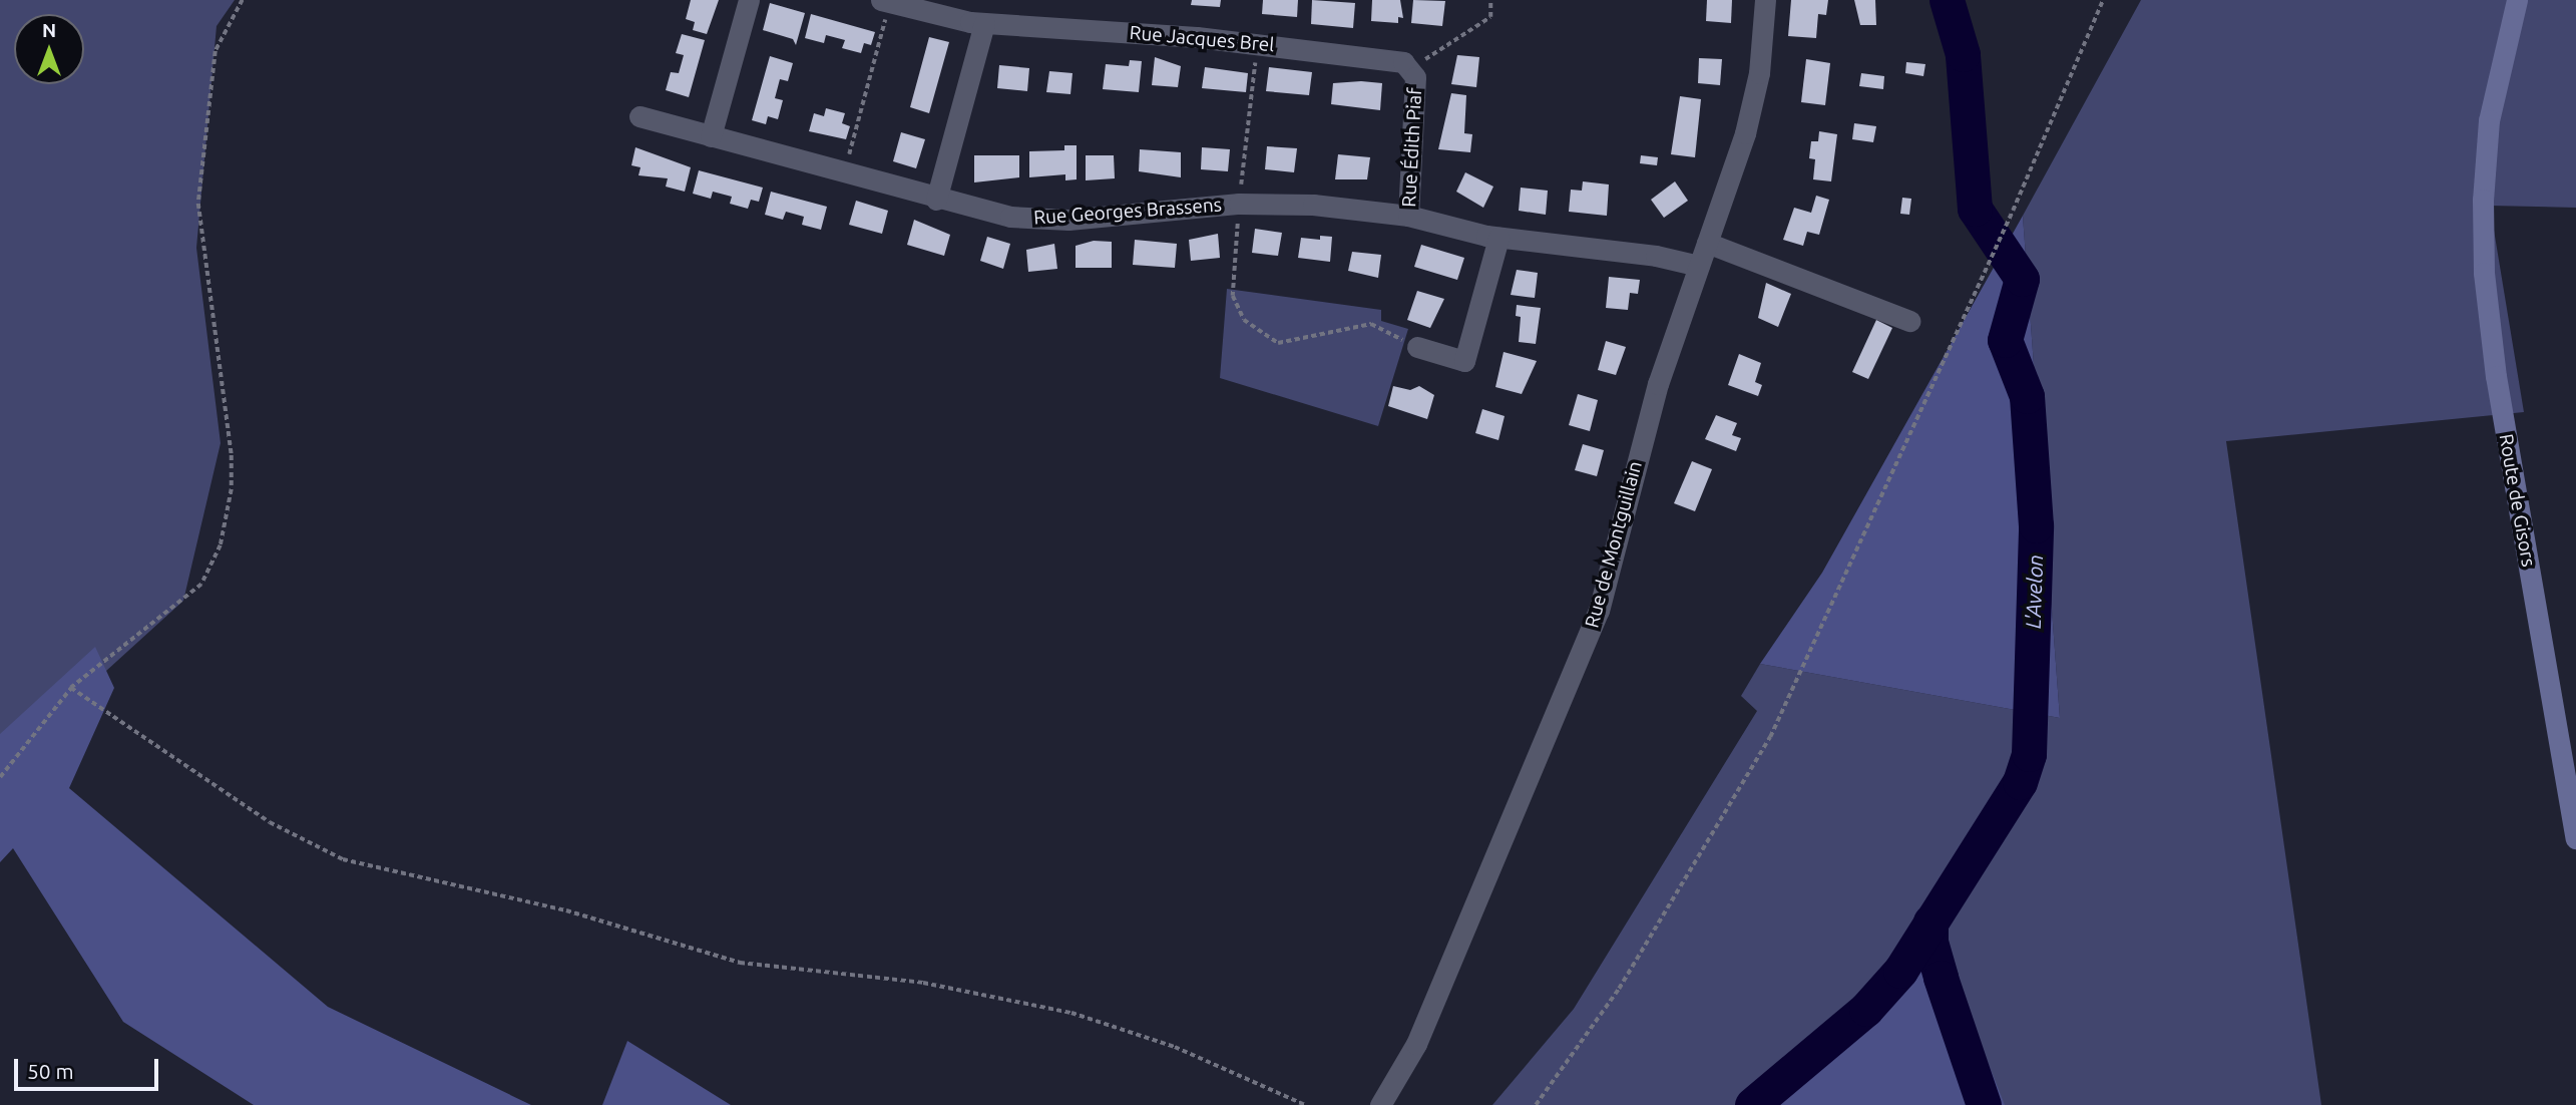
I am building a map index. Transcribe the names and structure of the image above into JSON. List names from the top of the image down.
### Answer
{
  "streets": {
    "main road": ["Route de Gisors"],
    "street": [
      "Rue Jacques Brel",
      "Rue Édith Piaf",
      "Rue Georges Brassens",
      "Rue de Montguillain"
    ]
  },
  "crossings": [
    ["Rue Jacques Brel", "Rue Édith Piaf"],
    ["Rue Édith Piaf", "Rue Georges Brassens"],
    ["Rue Édith Piaf", "Rue de Montguillain"]
  ],
  "water": ["L'Avelon"],
  "scale_bar": "50 m",
  "north": "top"
}
